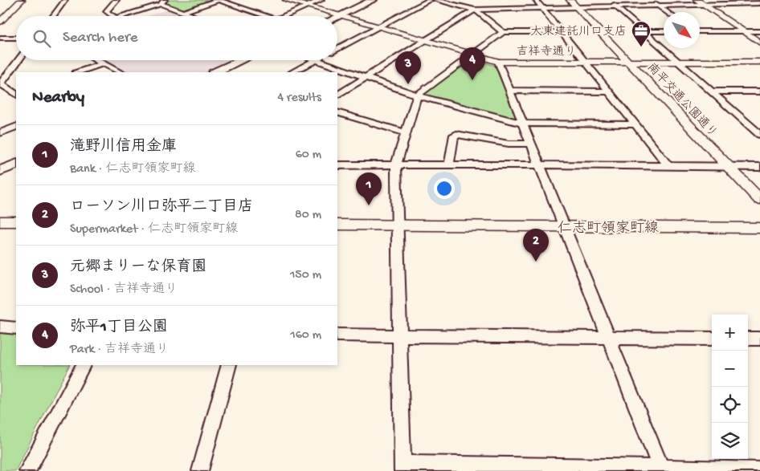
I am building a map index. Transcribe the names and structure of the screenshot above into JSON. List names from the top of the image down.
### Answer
{
  "streets": {
    "street": ["吉祥寺通り", "南平交通公園通り", "仁志町領家町線"]
  },
  "crossings": [
    ["吉祥寺通り", "南平交通公園通り"]
  ],
  "places": {
    "office": ["大東建託川口支店"]
  },
  "north": "bottom right",
  "page": {
    "search": "Search here",
    "pins": [
      "4",
      "3",
      "1",
      "2"
    ],
    "heading": ["Nearby", "4 results"],
    "list": [
      {
        "mark": "1",
        "name": "滝野川信用金庫",
        "note": "Bank · 仁志町領家町線",
        "value": "60 m"
      },
      {
        "mark": "2",
        "name": "ローソン川口弥平二丁目店",
        "note": "Supermarket · 仁志町領家町線",
        "value": "80 m"
      },
      {
        "mark": "3",
        "name": "元郷まりーな保育園",
        "note": "School · 吉祥寺通り",
        "value": "150 m"
      },
      {
        "mark": "4",
        "name": "弥平1丁目公園",
        "note": "Park · 吉祥寺通り",
        "value": "160 m"
      }
    ],
    "map_buttons": ["+", "−"]
  }
}
